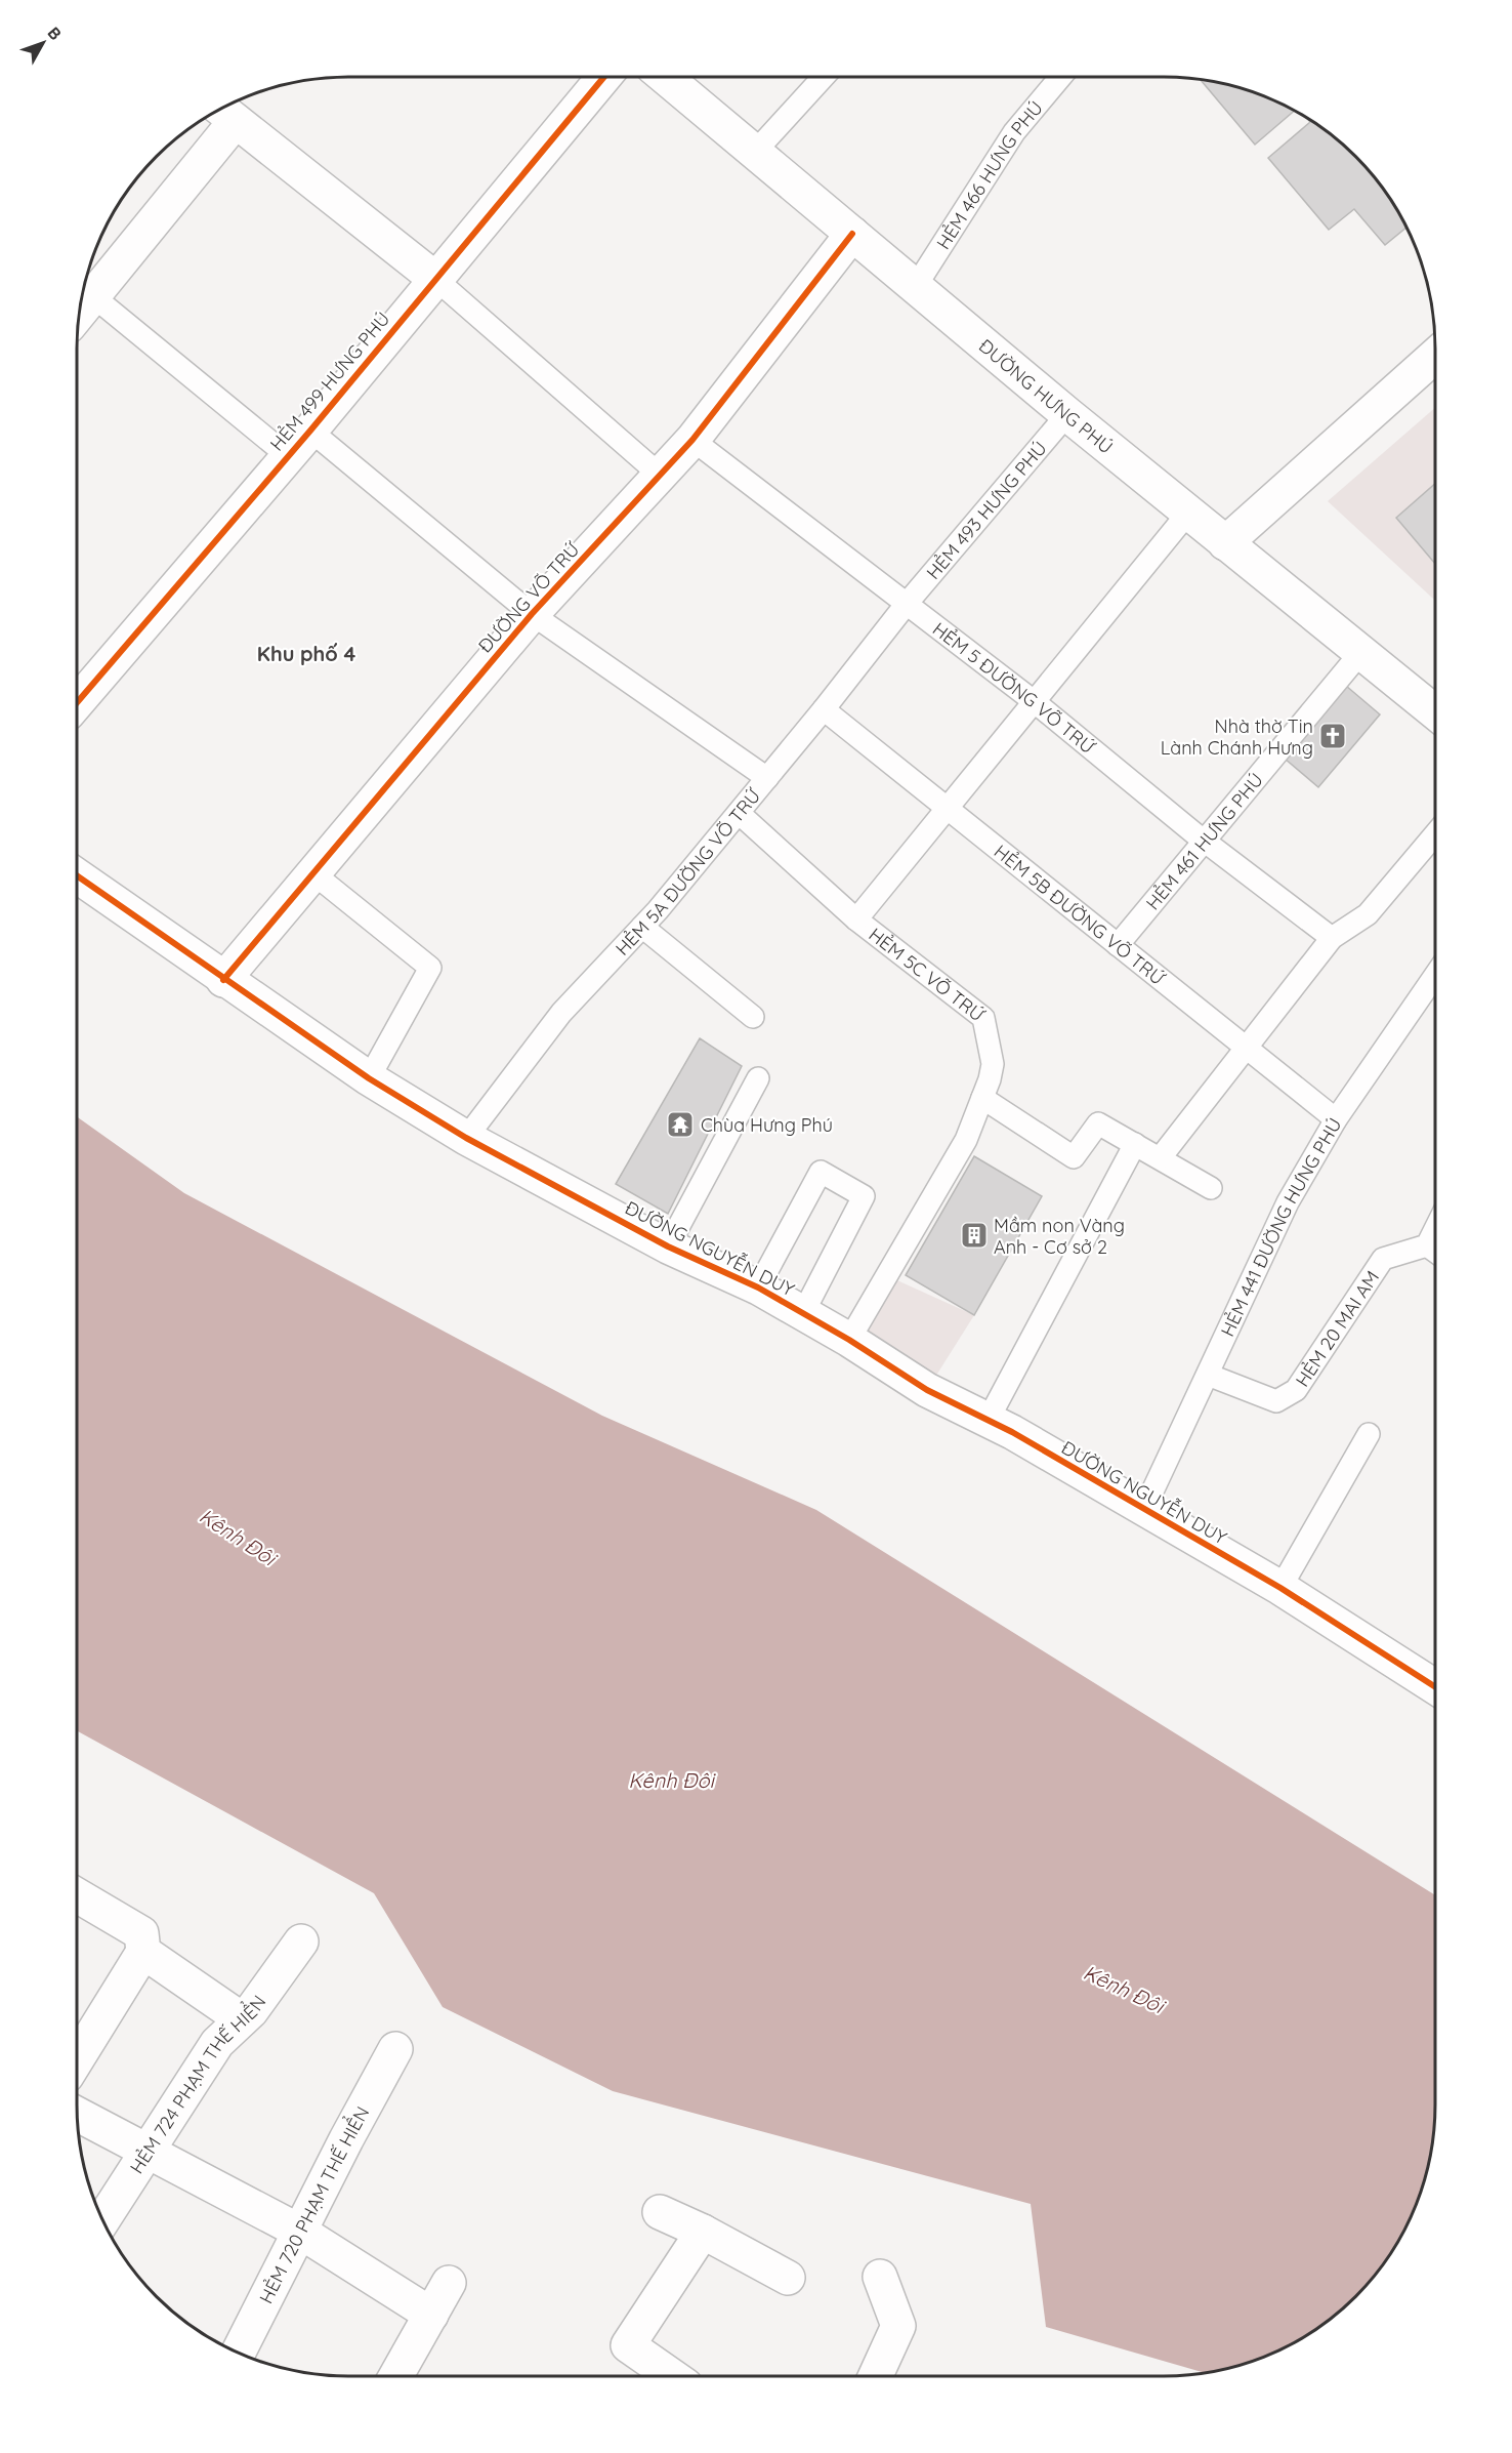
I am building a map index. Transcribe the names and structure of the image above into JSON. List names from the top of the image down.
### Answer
{
  "streets": {
    "street": [
      "HẺM 499 HƯNG PHÚ",
      "ĐƯỜNG HƯNG PHÚ",
      "ĐƯỜNG VÕ TRỨ",
      "ĐƯỜNG NGUYỄN DUY",
      "HẺM 724 PHẠM THẾ HIỂN",
      "HẺM 720 PHẠM THẾ HIỂN"
    ],
    "lane": [
      "HẺM 466 HƯNG PHÚ",
      "HẺM 493 HƯNG PHÚ",
      "HẺM 5 ĐƯỜNG VÕ TRỨ",
      "HẺM 461 HƯNG PHÚ",
      "HẺM 5A ĐƯỜNG VÕ TRỨ",
      "HẺM 5B ĐƯỜNG VÕ TRỨ",
      "HẺM 5C VÕ TRỨ",
      "HẺM 441 ĐƯỜNG HƯNG PHÚ",
      "HẺM 20 MAI AM"
    ]
  },
  "crossings": [
    ["HẺM 466 HƯNG PHÚ", "ĐƯỜNG HƯNG PHÚ"],
    ["ĐƯỜNG HƯNG PHÚ", "HẺM 493 HƯNG PHÚ"],
    ["ĐƯỜNG HƯNG PHÚ", "ĐƯỜNG VÕ TRỨ"],
    ["ĐƯỜNG HƯNG PHÚ", "HẺM 461 HƯNG PHÚ"],
    ["HẺM 493 HƯNG PHÚ", "HẺM 5 ĐƯỜNG VÕ TRỨ"],
    ["HẺM 493 HƯNG PHÚ", "HẺM 5A ĐƯỜNG VÕ TRỨ"],
    ["ĐƯỜNG VÕ TRỨ", "HẺM 5 ĐƯỜNG VÕ TRỨ"],
    ["ĐƯỜNG VÕ TRỨ", "ĐƯỜNG NGUYỄN DUY"],
    ["HẺM 5 ĐƯỜNG VÕ TRỨ", "HẺM 461 HƯNG PHÚ"],
    ["HẺM 5 ĐƯỜNG VÕ TRỨ", "HẺM 5A ĐƯỜNG VÕ TRỨ"],
    ["HẺM 461 HƯNG PHÚ", "HẺM 5B ĐƯỜNG VÕ TRỨ"],
    ["HẺM 5A ĐƯỜNG VÕ TRỨ", "HẺM 5B ĐƯỜNG VÕ TRỨ"],
    ["HẺM 5A ĐƯỜNG VÕ TRỨ", "HẺM 5C VÕ TRỨ"],
    ["HẺM 5A ĐƯỜNG VÕ TRỨ", "ĐƯỜNG NGUYỄN DUY"],
    ["HẺM 5B ĐƯỜNG VÕ TRỨ", "HẺM 441 ĐƯỜNG HƯNG PHÚ"],
    ["HẺM 5C VÕ TRỨ", "ĐƯỜNG NGUYỄN DUY"],
    ["HẺM 441 ĐƯỜNG HƯNG PHÚ", "ĐƯỜNG NGUYỄN DUY"],
    ["HẺM 441 ĐƯỜNG HƯNG PHÚ", "HẺM 20 MAI AM"]
  ],
  "districts": ["Khu phố 4"],
  "water": ["Kênh Đôi"],
  "places": {
    "church": ["Nhà thờ Tin Lành Chánh Hưng"],
    "temple": ["Chùa Hưng Phú"],
    "building": ["Mầm non Vàng Anh - Cơ sở 2"]
  },
  "north": "top right"
}
